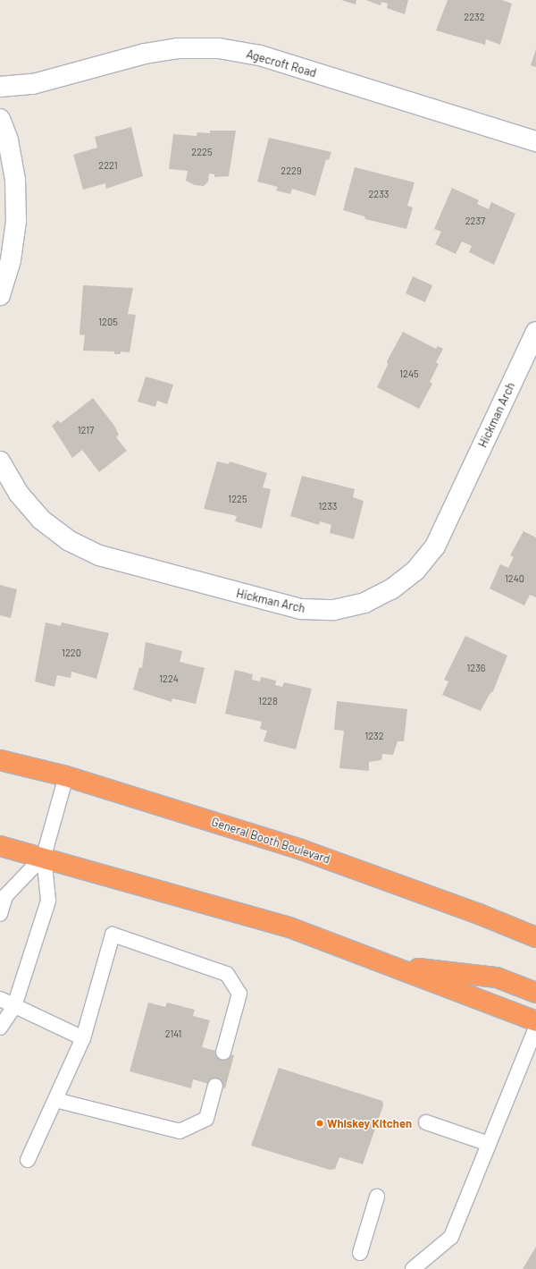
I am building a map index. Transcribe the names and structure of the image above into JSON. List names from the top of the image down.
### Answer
{
  "streets": {
    "highway": ["General Booth Boulevard"],
    "street": ["Agecroft Road", "Hickman Arch"]
  },
  "places": ["Whiskey Kitchen"],
  "house_numbers": [
    "2232",
    "2225",
    "2221",
    "2229",
    "2233",
    "2237",
    "1205",
    "1245",
    "1217",
    "1225",
    "1233",
    "1240",
    "1220",
    "1236",
    "1224",
    "1228",
    "1232",
    "2141"
  ]
}
